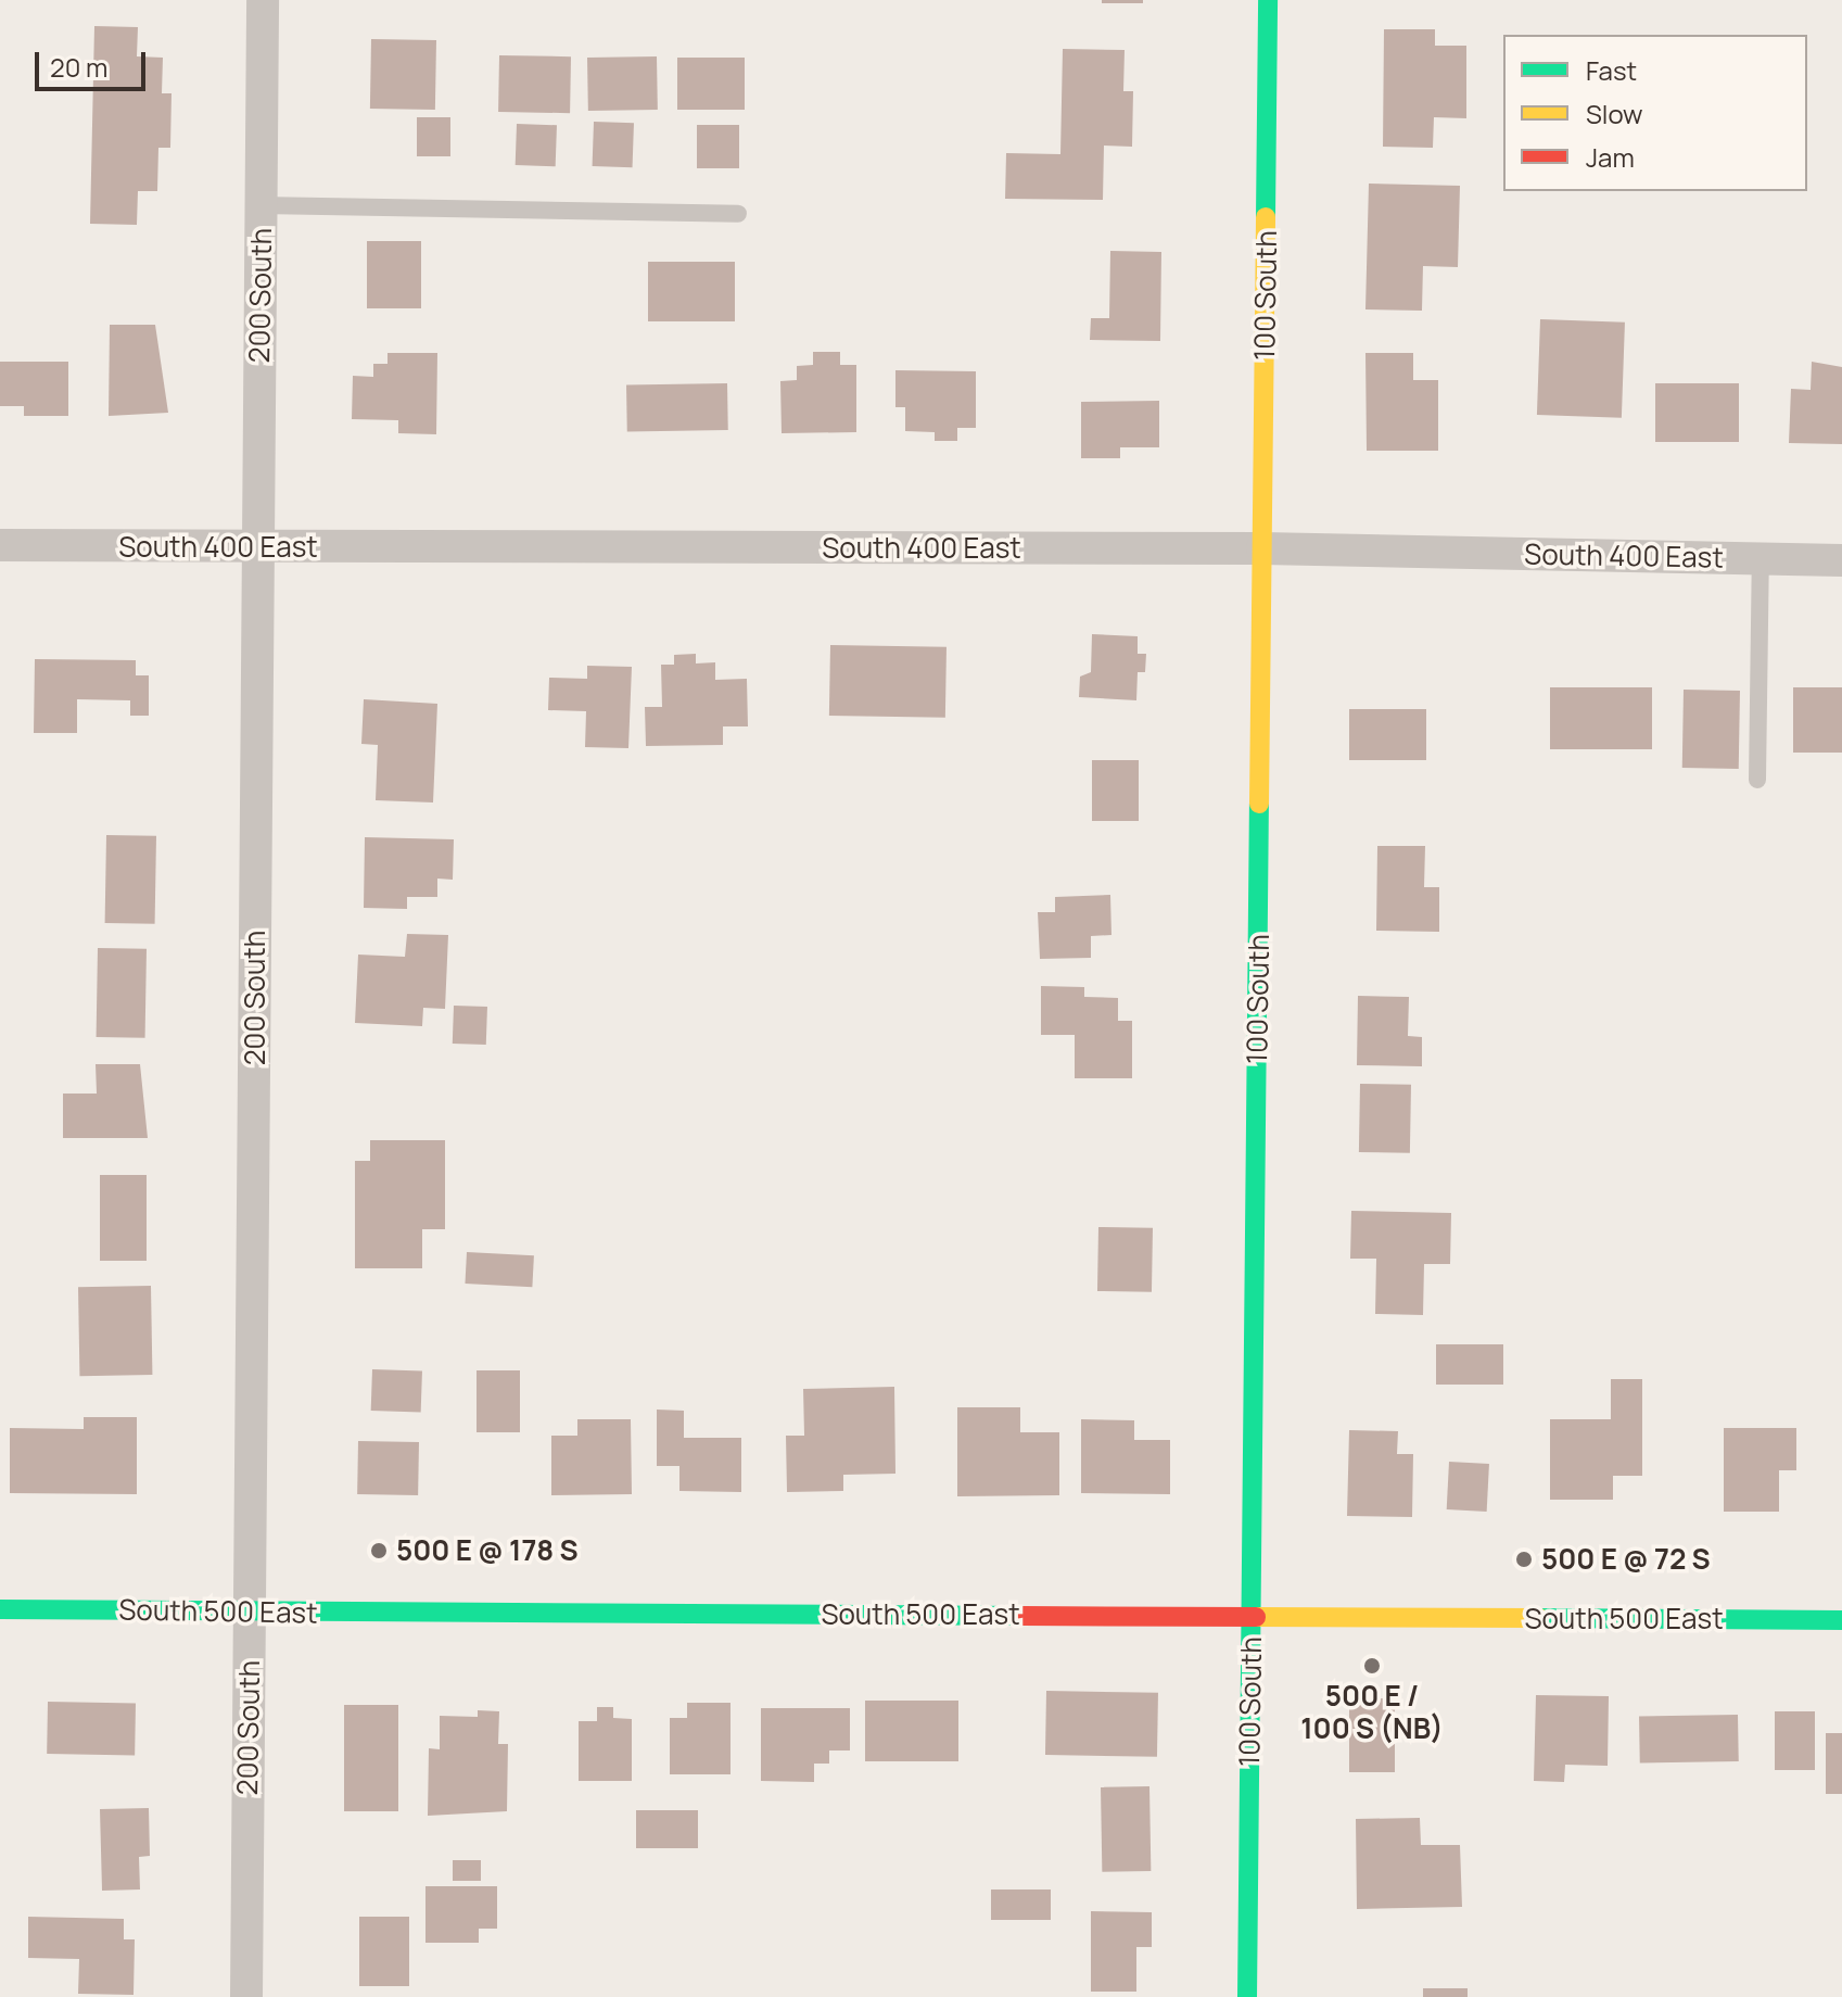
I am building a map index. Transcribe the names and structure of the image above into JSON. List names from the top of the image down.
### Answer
{
  "streets": {
    "street": [
      "200 South",
      "100 South",
      "South 400 East",
      "South 500 East"
    ]
  },
  "crossings": [
    ["200 South", "South 400 East"],
    ["200 South", "South 500 East"],
    ["100 South", "South 400 East"],
    ["100 South", "South 500 East"]
  ],
  "places": ["500 E @ 178 S", "500 E @ 72 S", "500 E / 100 S (NB)"],
  "legend": ["Fast", "Slow", "Jam"],
  "scale_bar": "20 m"
}
